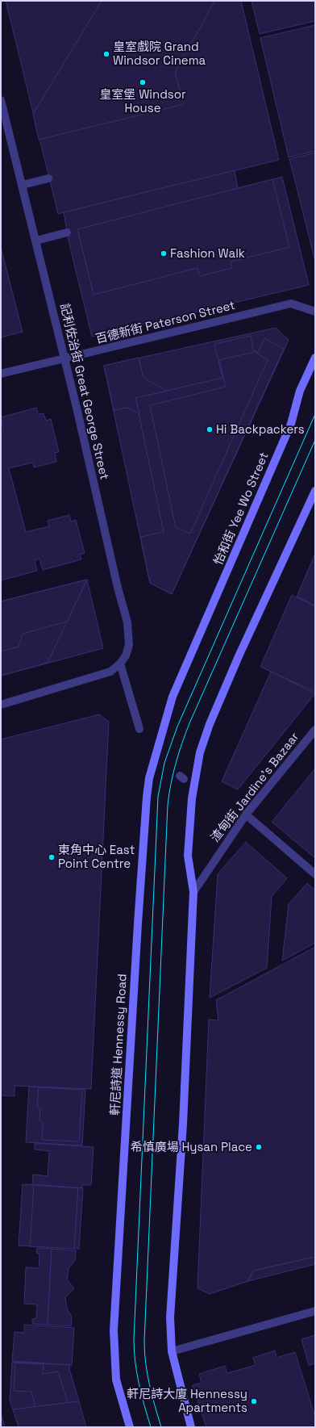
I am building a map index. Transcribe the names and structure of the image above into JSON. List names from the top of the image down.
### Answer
{
  "streets": {
    "main road": ["怡和街 Yee Wo Street", "軒尼詩道 Hennessy Road"],
    "street": ["百德新街 Paterson Street", "記利佐治街 Great George Street", "渣甸街 Jardine's Bazaar"]
  },
  "crossings": [
    ["百德新街 Paterson Street", "記利佐治街 Great George Street"],
    ["怡和街 Yee Wo Street", "軒尼詩道 Hennessy Road"]
  ],
  "places": [
    "皇室戲院 Grand Windsor Cinema",
    "皇室堡 Windsor House",
    "Fashion Walk",
    "Hi Backpackers",
    "東角中心 East Point Centre",
    "希慎廣場 Hysan Place",
    "軒尼詩大廈 Hennessy Apartments"
  ]
}
